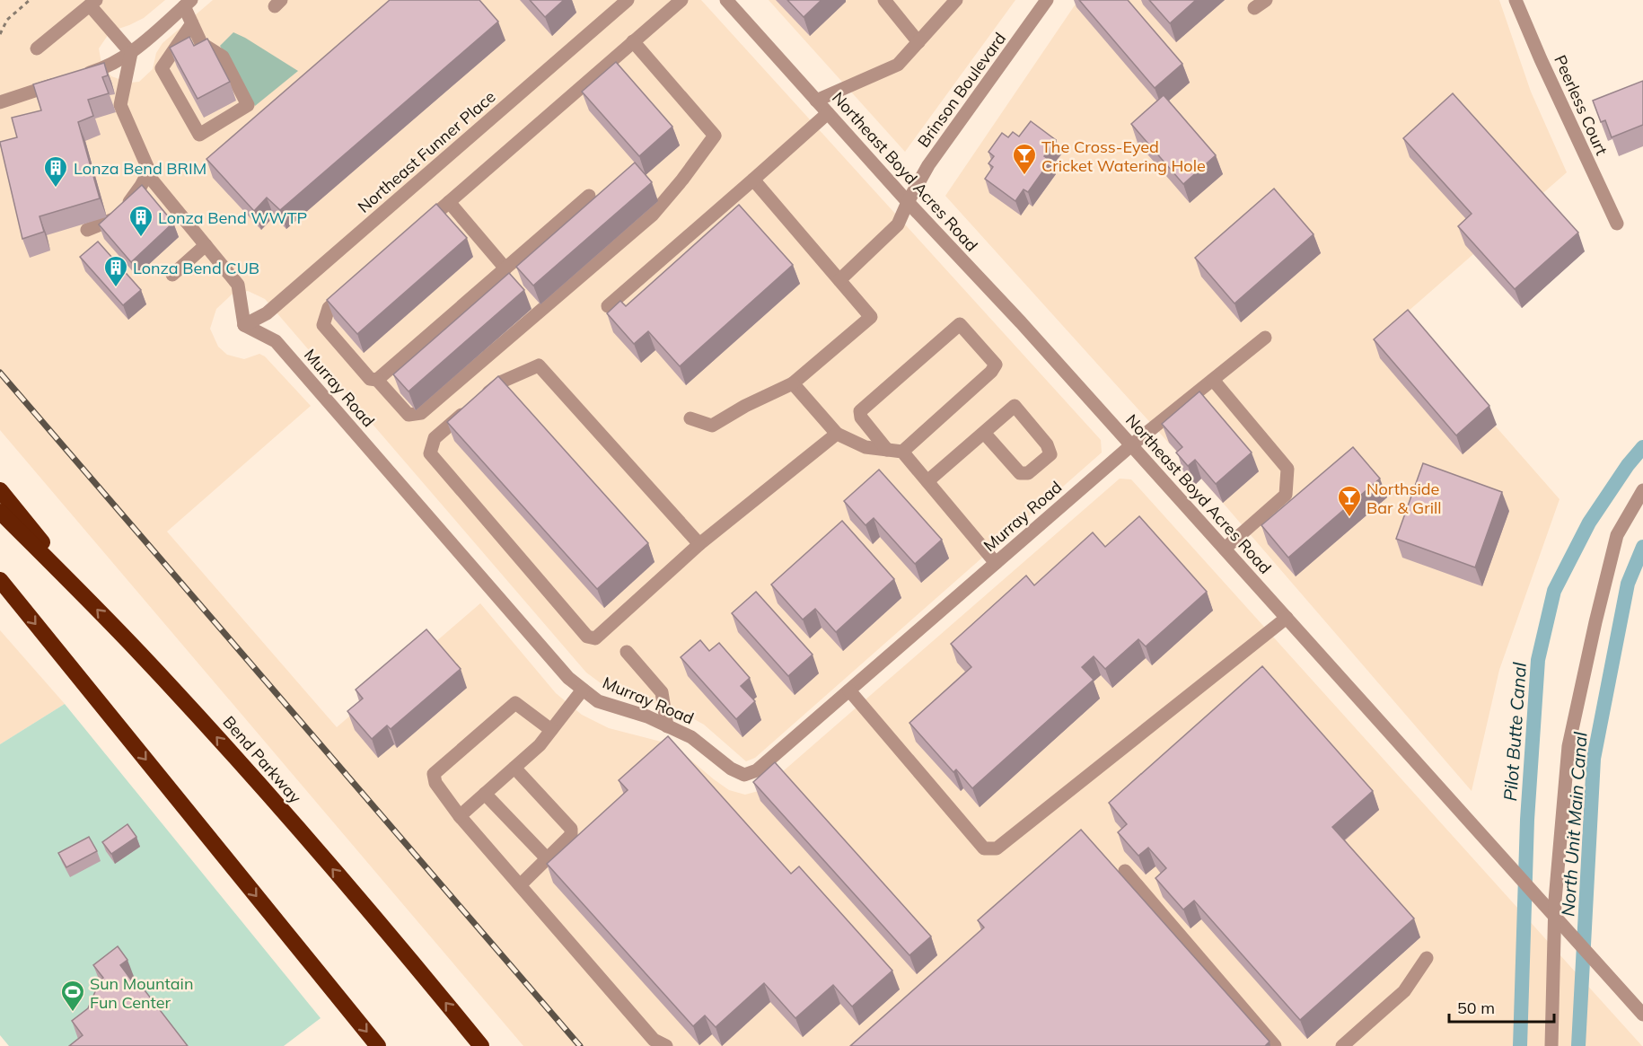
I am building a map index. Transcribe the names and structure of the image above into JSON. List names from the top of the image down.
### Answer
{
  "streets": {
    "highway": ["Bend Parkway"],
    "street": [
      "Brinson Boulevard",
      "Peerless Court",
      "Northeast Funner Place",
      "Northeast Boyd Acres Road",
      "Murray Road"
    ]
  },
  "crossings": [
    ["Brinson Boulevard", "Northeast Boyd Acres Road"],
    ["Northeast Funner Place", "Murray Road"],
    ["Northeast Boyd Acres Road", "Murray Road"]
  ],
  "water": ["Pilot Butte Canal", "North Unit Main Canal"],
  "places": {
    "bar": ["The Cross-Eyed Cricket Watering Hole", "Northside Bar & Grill"],
    "building": ["Lonza Bend BRIM", "Lonza Bend WWTP", "Lonza Bend CUB"],
    "sports": ["Sun Mountain Fun Center"]
  },
  "scale_bar": "50 m"
}
